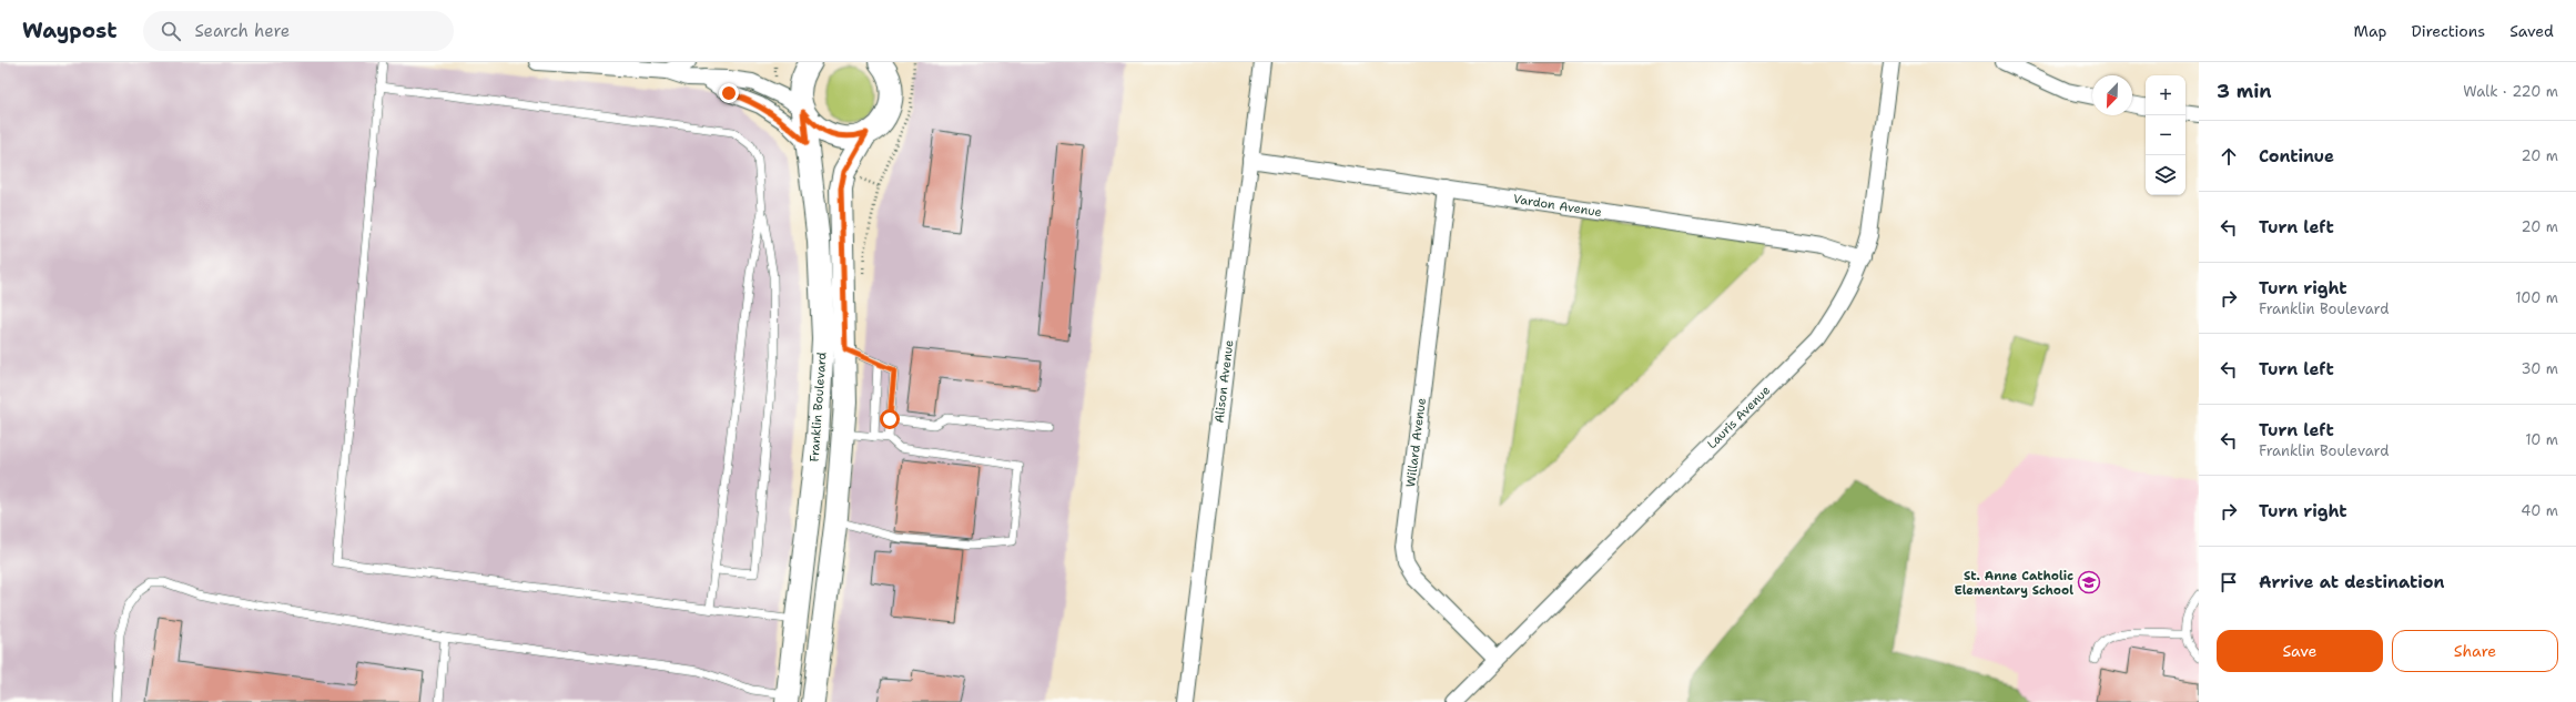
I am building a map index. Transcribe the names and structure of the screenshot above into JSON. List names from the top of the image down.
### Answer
{
  "streets": {
    "main road": ["Franklin Boulevard"],
    "street": [
      "Vardon Avenue",
      "Alison Avenue",
      "Lauris Avenue",
      "Willard Avenue"
    ]
  },
  "crossings": [
    ["Vardon Avenue", "Alison Avenue"],
    ["Vardon Avenue", "Lauris Avenue"],
    ["Vardon Avenue", "Willard Avenue"],
    ["Lauris Avenue", "Willard Avenue"]
  ],
  "places": {
    "school or university": ["St. Anne Catholic Elementary School"]
  },
  "north": "bottom left",
  "page": {
    "header": "Waypost",
    "search": "Search here",
    "nav": ["Map", "Directions", "Saved"],
    "heading": ["3 min", "Walk · 220 m"],
    "map_buttons": ["+", "−"],
    "list": [
      ["Continue", "20 m"],
      ["Turn left", "20 m"],
      ["Turn right", "Franklin Boulevard", "100 m"],
      ["Turn left", "30 m"],
      ["Turn left", "Franklin Boulevard", "10 m"],
      ["Turn right", "40 m"],
      "Arrive at destination"
    ],
    "buttons": ["Save", "Share"]
  }
}
